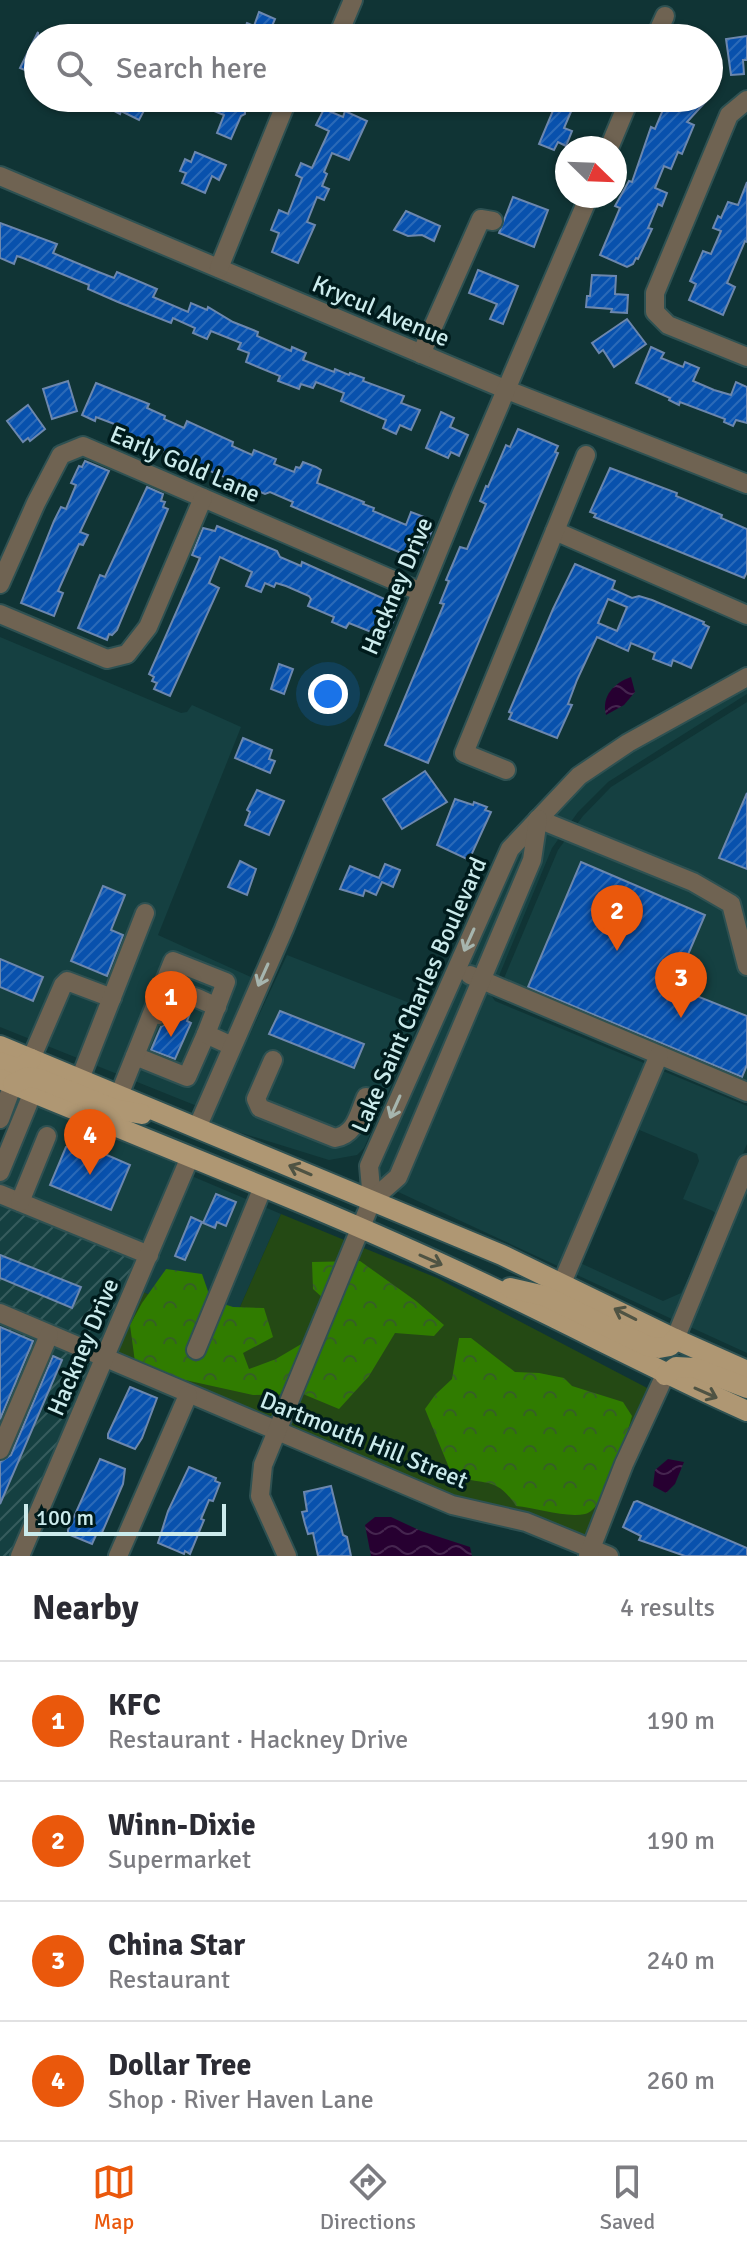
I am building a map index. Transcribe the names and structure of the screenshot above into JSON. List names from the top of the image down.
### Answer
{
  "streets": {
    "street": [
      "Krycul Avenue",
      "Early Gold Lane",
      "Hackney Drive",
      "Lake Saint Charles Boulevard",
      "Dartmouth Hill Street"
    ]
  },
  "crossings": [
    ["Krycul Avenue", "Hackney Drive"],
    ["Early Gold Lane", "Hackney Drive"],
    ["Hackney Drive", "Dartmouth Hill Street"],
    ["Lake Saint Charles Boulevard", "Dartmouth Hill Street"]
  ],
  "scale_bar": "100 m",
  "north": "bottom right",
  "page": {
    "search": "Search here",
    "pins": [
      "2",
      "3",
      "1",
      "4"
    ],
    "scale": "100 m",
    "heading": ["Nearby", "4 results"],
    "list": [
      {
        "mark": "1",
        "name": "KFC",
        "note": "Restaurant · Hackney Drive",
        "value": "190 m"
      },
      {
        "mark": "2",
        "name": "Winn-Dixie",
        "note": "Supermarket",
        "value": "190 m"
      },
      {
        "mark": "3",
        "name": "China Star",
        "note": "Restaurant",
        "value": "240 m"
      },
      {
        "mark": "4",
        "name": "Dollar Tree",
        "note": "Shop · River Haven Lane",
        "value": "260 m"
      }
    ],
    "nav": ["Map", "Directions", "Saved"]
  }
}
